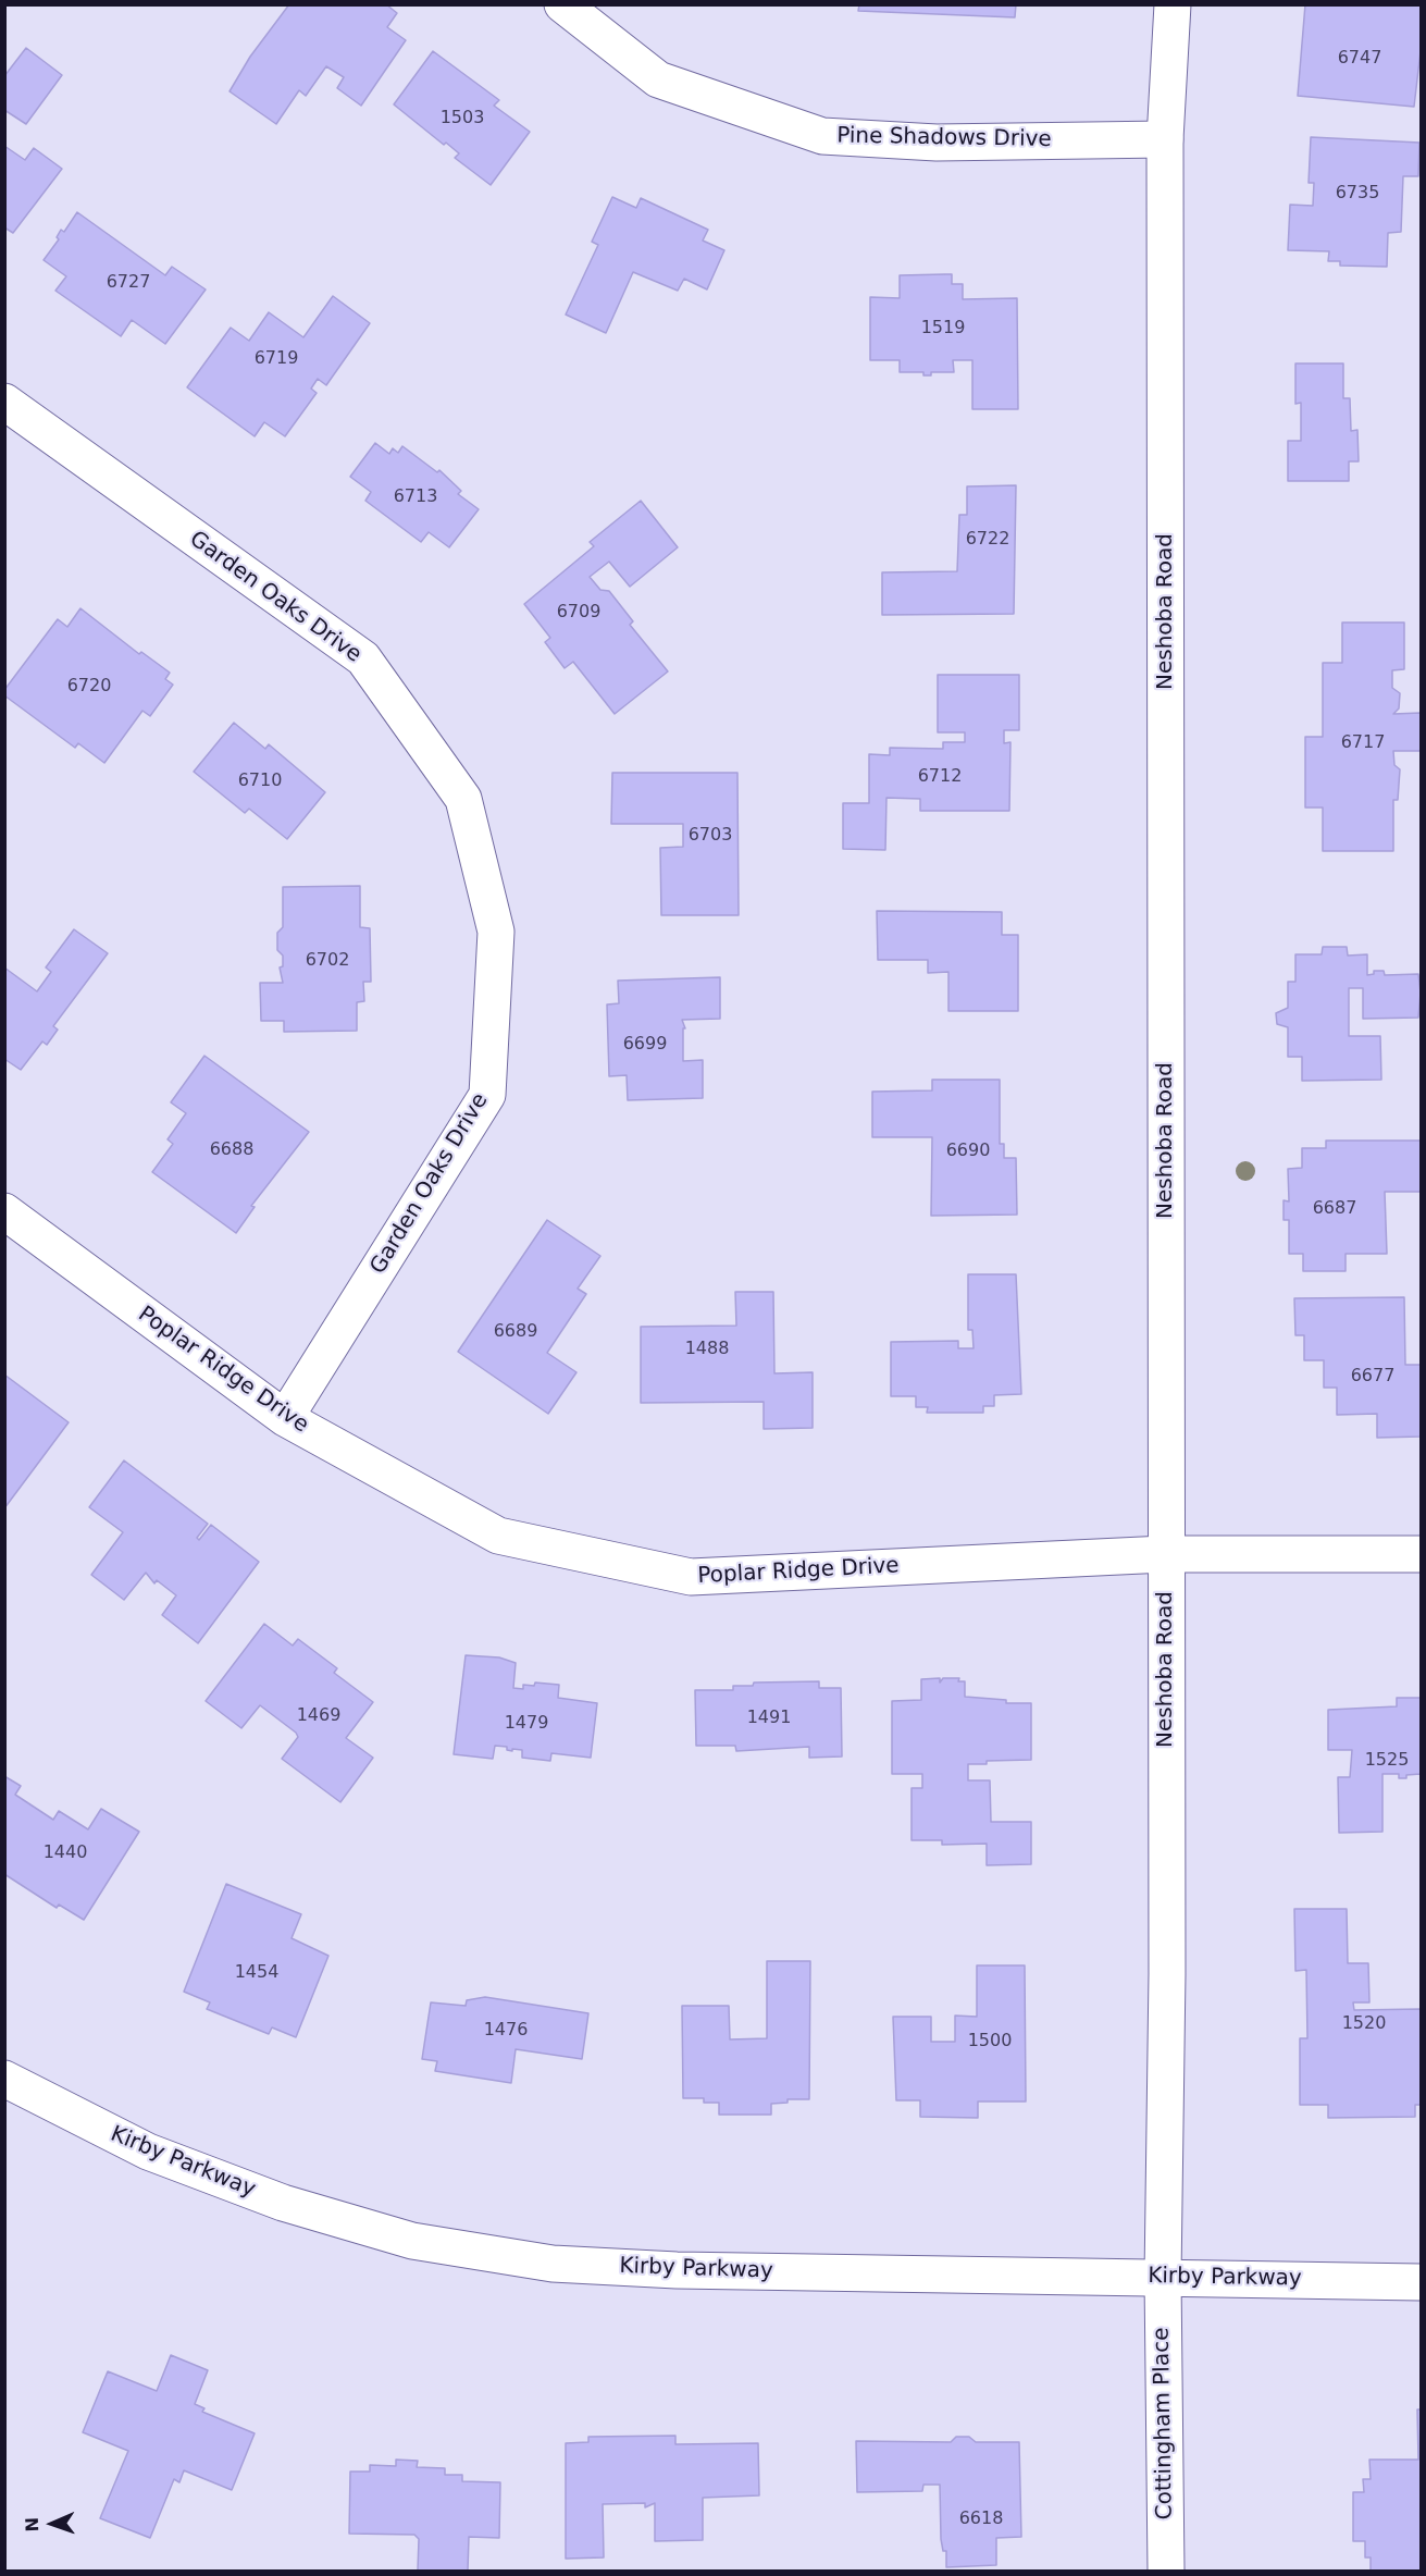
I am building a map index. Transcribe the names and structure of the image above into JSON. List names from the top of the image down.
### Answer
{
  "streets": {
    "street": [
      "Pine Shadows Drive",
      "Garden Oaks Drive",
      "Neshoba Road",
      "Poplar Ridge Drive",
      "Kirby Parkway",
      "Cottingham Place"
    ]
  },
  "crossings": [
    ["Pine Shadows Drive", "Neshoba Road"],
    ["Garden Oaks Drive", "Poplar Ridge Drive"],
    ["Neshoba Road", "Poplar Ridge Drive"],
    ["Neshoba Road", "Kirby Parkway"],
    ["Neshoba Road", "Cottingham Place"],
    ["Kirby Parkway", "Cottingham Place"]
  ],
  "house_numbers": [
    "6747",
    "1503",
    "6735",
    "6727",
    "1519",
    "6719",
    "6713",
    "6722",
    "6709",
    "6720",
    "6717",
    "6712",
    "6710",
    "6703",
    "6702",
    "6699",
    "6688",
    "6690",
    "6687",
    "6689",
    "1488",
    "6677",
    "1469",
    "1491",
    "1479",
    "1525",
    "1440",
    "1454",
    "1520",
    "1476",
    "1500",
    "6618"
  ],
  "north": "left"
}
